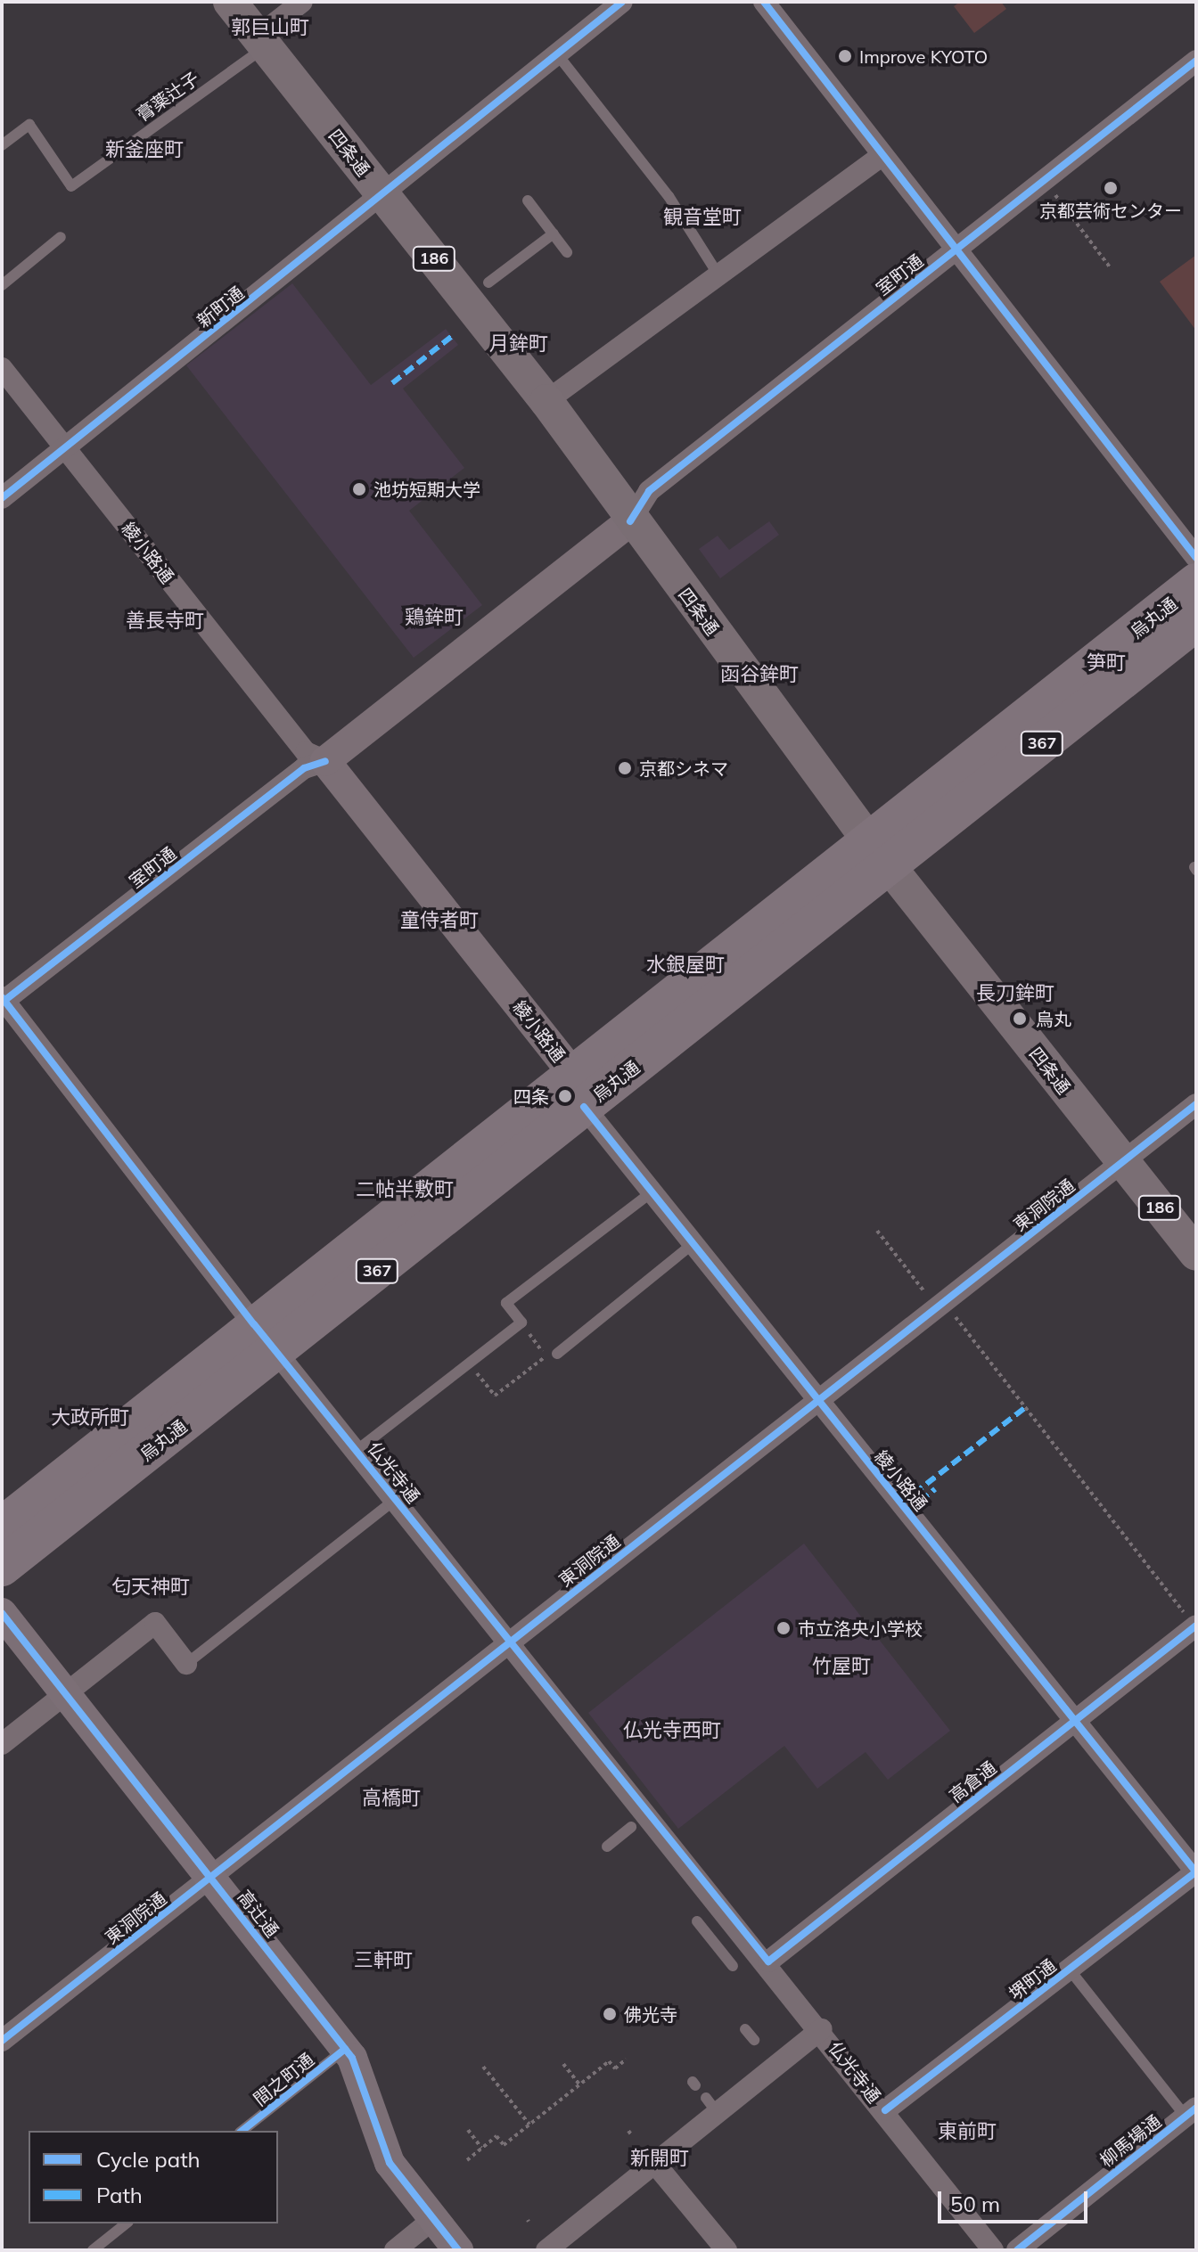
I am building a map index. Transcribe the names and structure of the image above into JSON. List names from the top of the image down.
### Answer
{
  "streets": {
    "highway": ["烏丸通", "367"],
    "main road": ["四条通", "186"],
    "street": [
      "室町通",
      "新町通",
      "綾小路通",
      "東洞院通",
      "仏光寺通",
      "高倉通",
      "高辻通",
      "堺町通",
      "柳馬場通"
    ],
    "lane": ["膏薬辻子", "間之町通"]
  },
  "crossings": [
    ["膏薬辻子", "四条通"],
    ["四条通", "室町通"],
    ["四条通", "新町通"],
    ["四条通", "烏丸通"],
    ["四条通", "東洞院通"],
    ["室町通", "綾小路通"],
    ["室町通", "仏光寺通"],
    ["新町通", "綾小路通"],
    ["綾小路通", "烏丸通"],
    ["綾小路通", "東洞院通"],
    ["綾小路通", "高倉通"],
    ["綾小路通", "堺町通"],
    ["烏丸通", "仏光寺通"],
    ["東洞院通", "仏光寺通"],
    ["東洞院通", "高辻通"],
    ["仏光寺通", "高倉通"],
    ["仏光寺通", "堺町通"],
    ["高辻通", "間之町通"]
  ],
  "districts": [
    "郭巨山町",
    "新釜座町",
    "観音堂町",
    "月鉾町",
    "鶏鉾町",
    "善長寺町",
    "笋町",
    "函谷鉾町",
    "童侍者町",
    "水銀屋町",
    "長刀鉾町",
    "二帖半敷町",
    "大政所町",
    "匂天神町",
    "竹屋町",
    "仏光寺西町",
    "高橋町",
    "三軒町",
    "東前町",
    "新開町"
  ],
  "places": [
    "Improve KYOTO",
    "京都芸術センター",
    "池坊短期大学",
    "京都シネマ",
    "烏丸",
    "四条",
    "市立洛央小学校",
    "佛光寺"
  ],
  "legend": ["Cycle path", "Path"],
  "scale_bar": "50 m"
}
